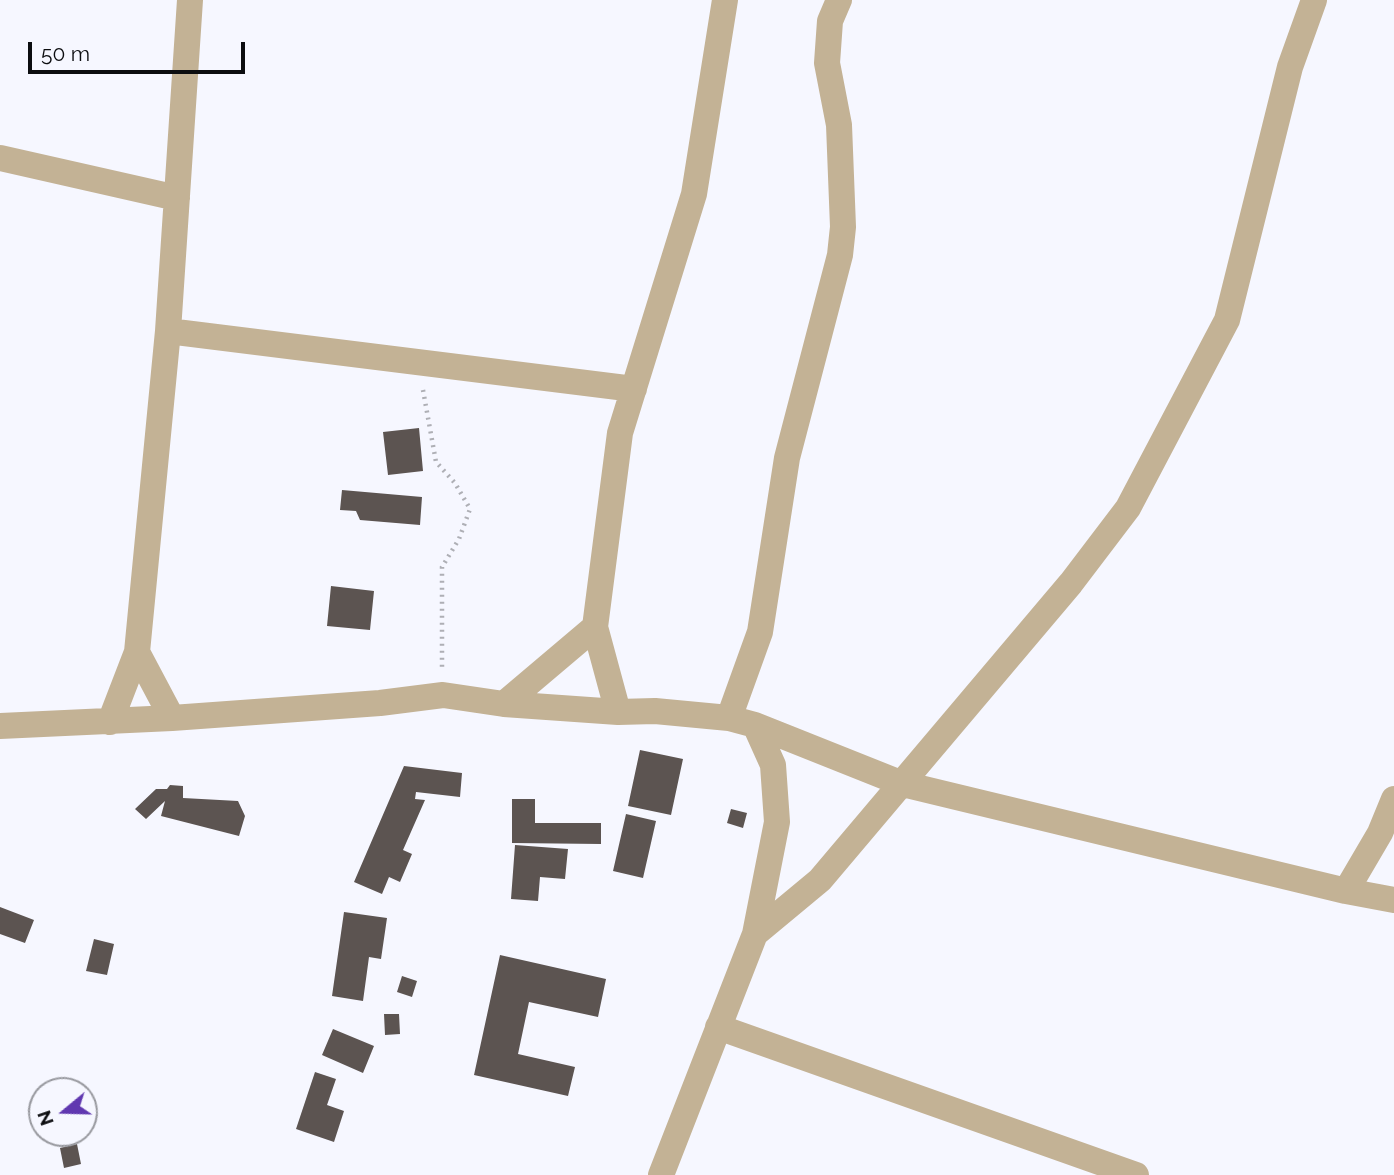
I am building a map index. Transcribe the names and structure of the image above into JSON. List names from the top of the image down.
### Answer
{
  "scale_bar": "50 m",
  "north": "left"
}
